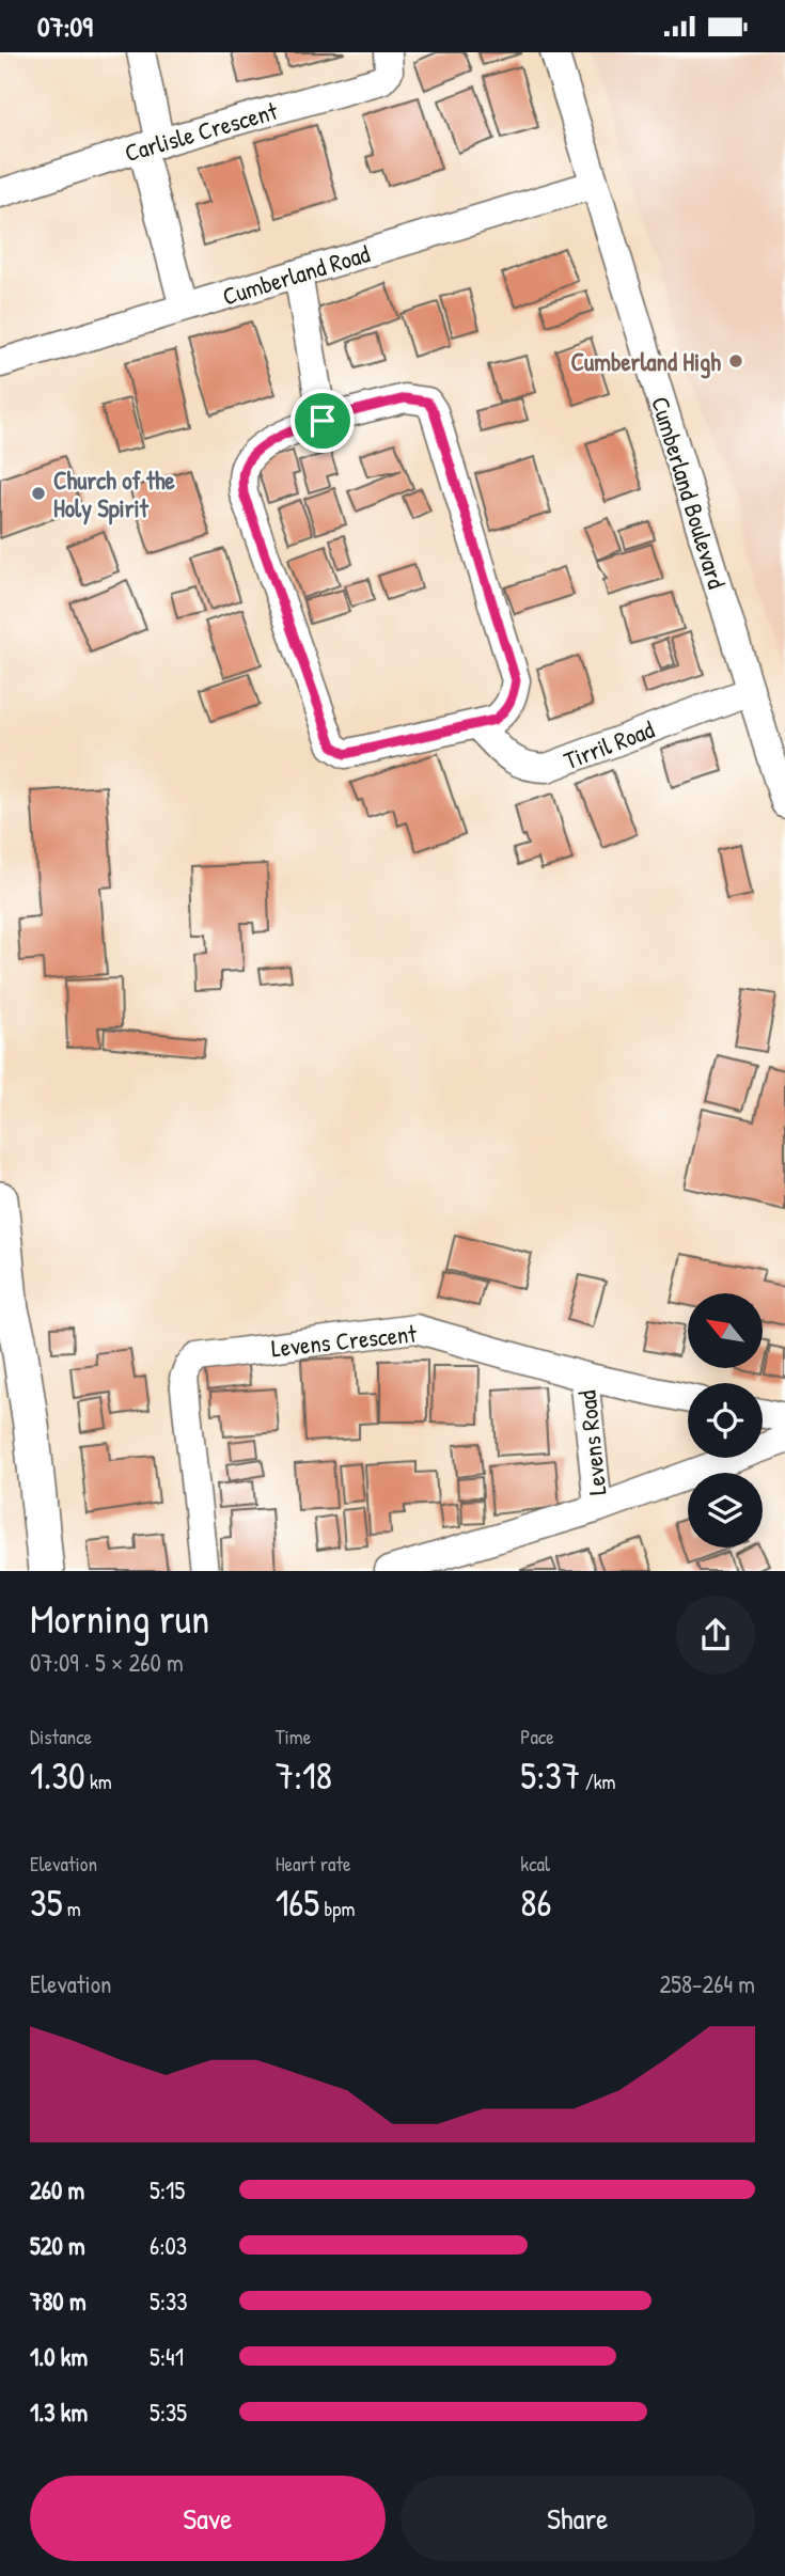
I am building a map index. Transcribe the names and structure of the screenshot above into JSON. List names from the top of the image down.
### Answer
{
  "streets": {
    "street": [
      "Carlisle Crescent",
      "Cumberland Road",
      "Cumberland Boulevard",
      "Tirril Road",
      "Levens Crescent",
      "Levens Road"
    ]
  },
  "crossings": [
    ["Cumberland Road", "Cumberland Boulevard"],
    ["Cumberland Boulevard", "Tirril Road"],
    ["Levens Crescent", "Levens Road"]
  ],
  "places": ["Cumberland High", "Church of the Holy Spirit"],
  "north": "top left",
  "page": {
    "status": "07:09",
    "heading": ["Morning run", "07:09 · 5 × 260 m"],
    "stats": [
      ["Distance", "1.30 km"],
      ["Time", "7:18"],
      ["Pace", "5:37 /km"],
      ["Elevation", "35 m"],
      ["Heart rate", "165 bpm"],
      ["kcal", "86"]
    ],
    "chart": ["Elevation", "258–264 m"],
    "list": [
      {
        "name": "260 m",
        "note": "5:15"
      },
      {
        "name": "520 m",
        "note": "6:03"
      },
      {
        "name": "780 m",
        "note": "5:33"
      },
      {
        "name": "1.0 km",
        "note": "5:41"
      },
      {
        "name": "1.3 km",
        "note": "5:35"
      }
    ],
    "buttons": ["Save", "Share"]
  }
}
